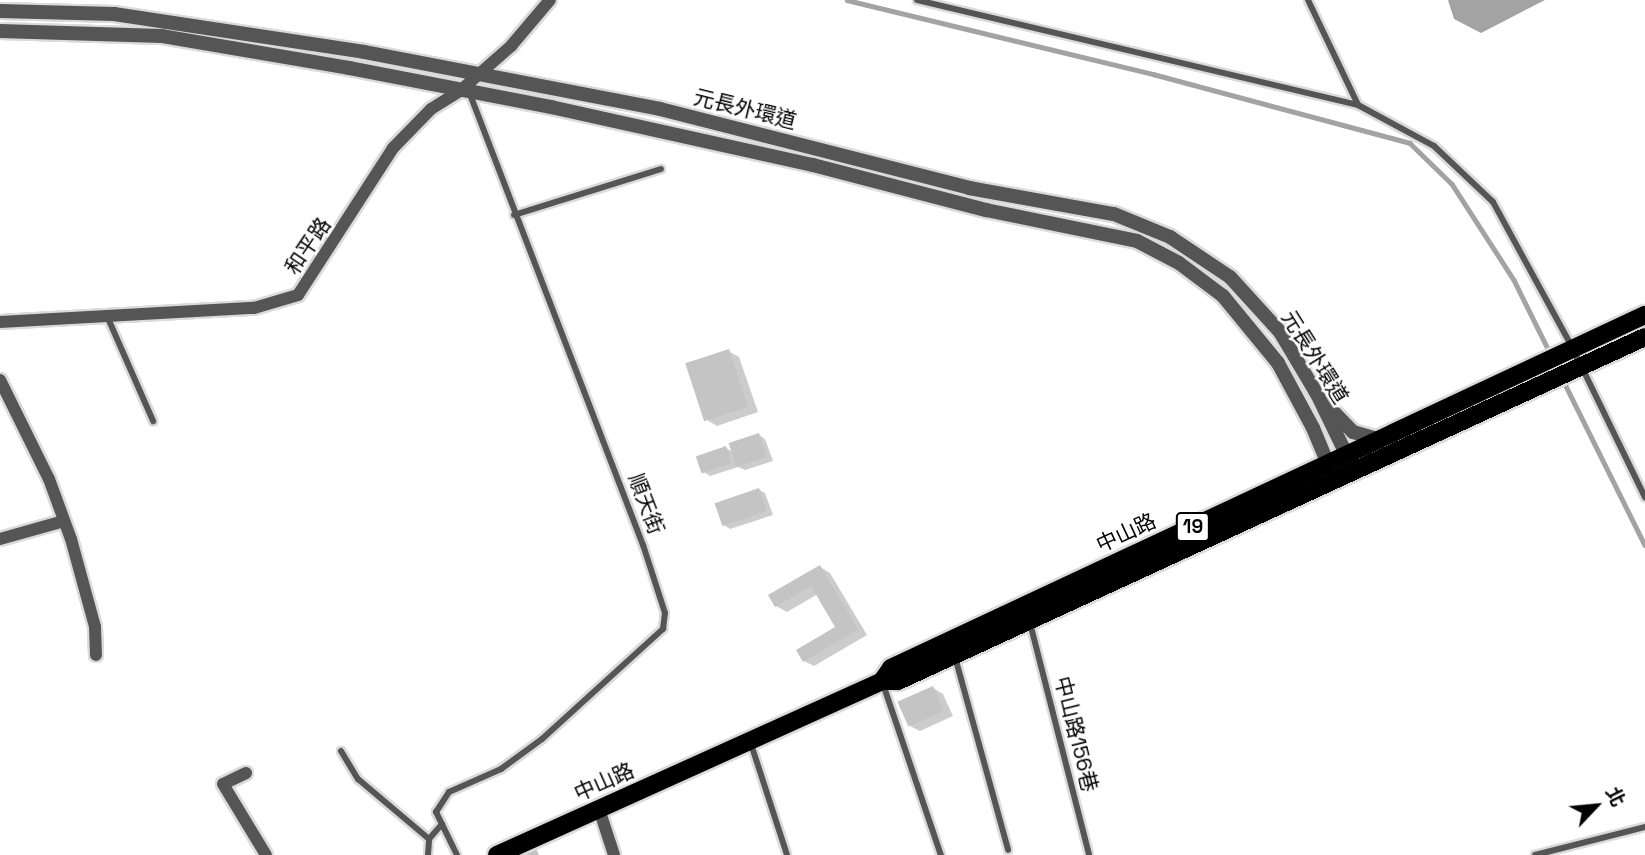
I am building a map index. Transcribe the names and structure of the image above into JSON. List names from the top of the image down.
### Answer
{
  "streets": {
    "main road": ["19", "中山路"],
    "street": ["元長外環道", "和平路"],
    "lane": ["順天街", "中山路156巷"]
  },
  "crossings": [
    ["元長外環道", "和平路"],
    ["元長外環道", "順天街"],
    ["元長外環道", "中山路"],
    ["和平路", "順天街"],
    ["19", "中山路"],
    ["中山路", "中山路156巷"]
  ],
  "north": "top right"
}
